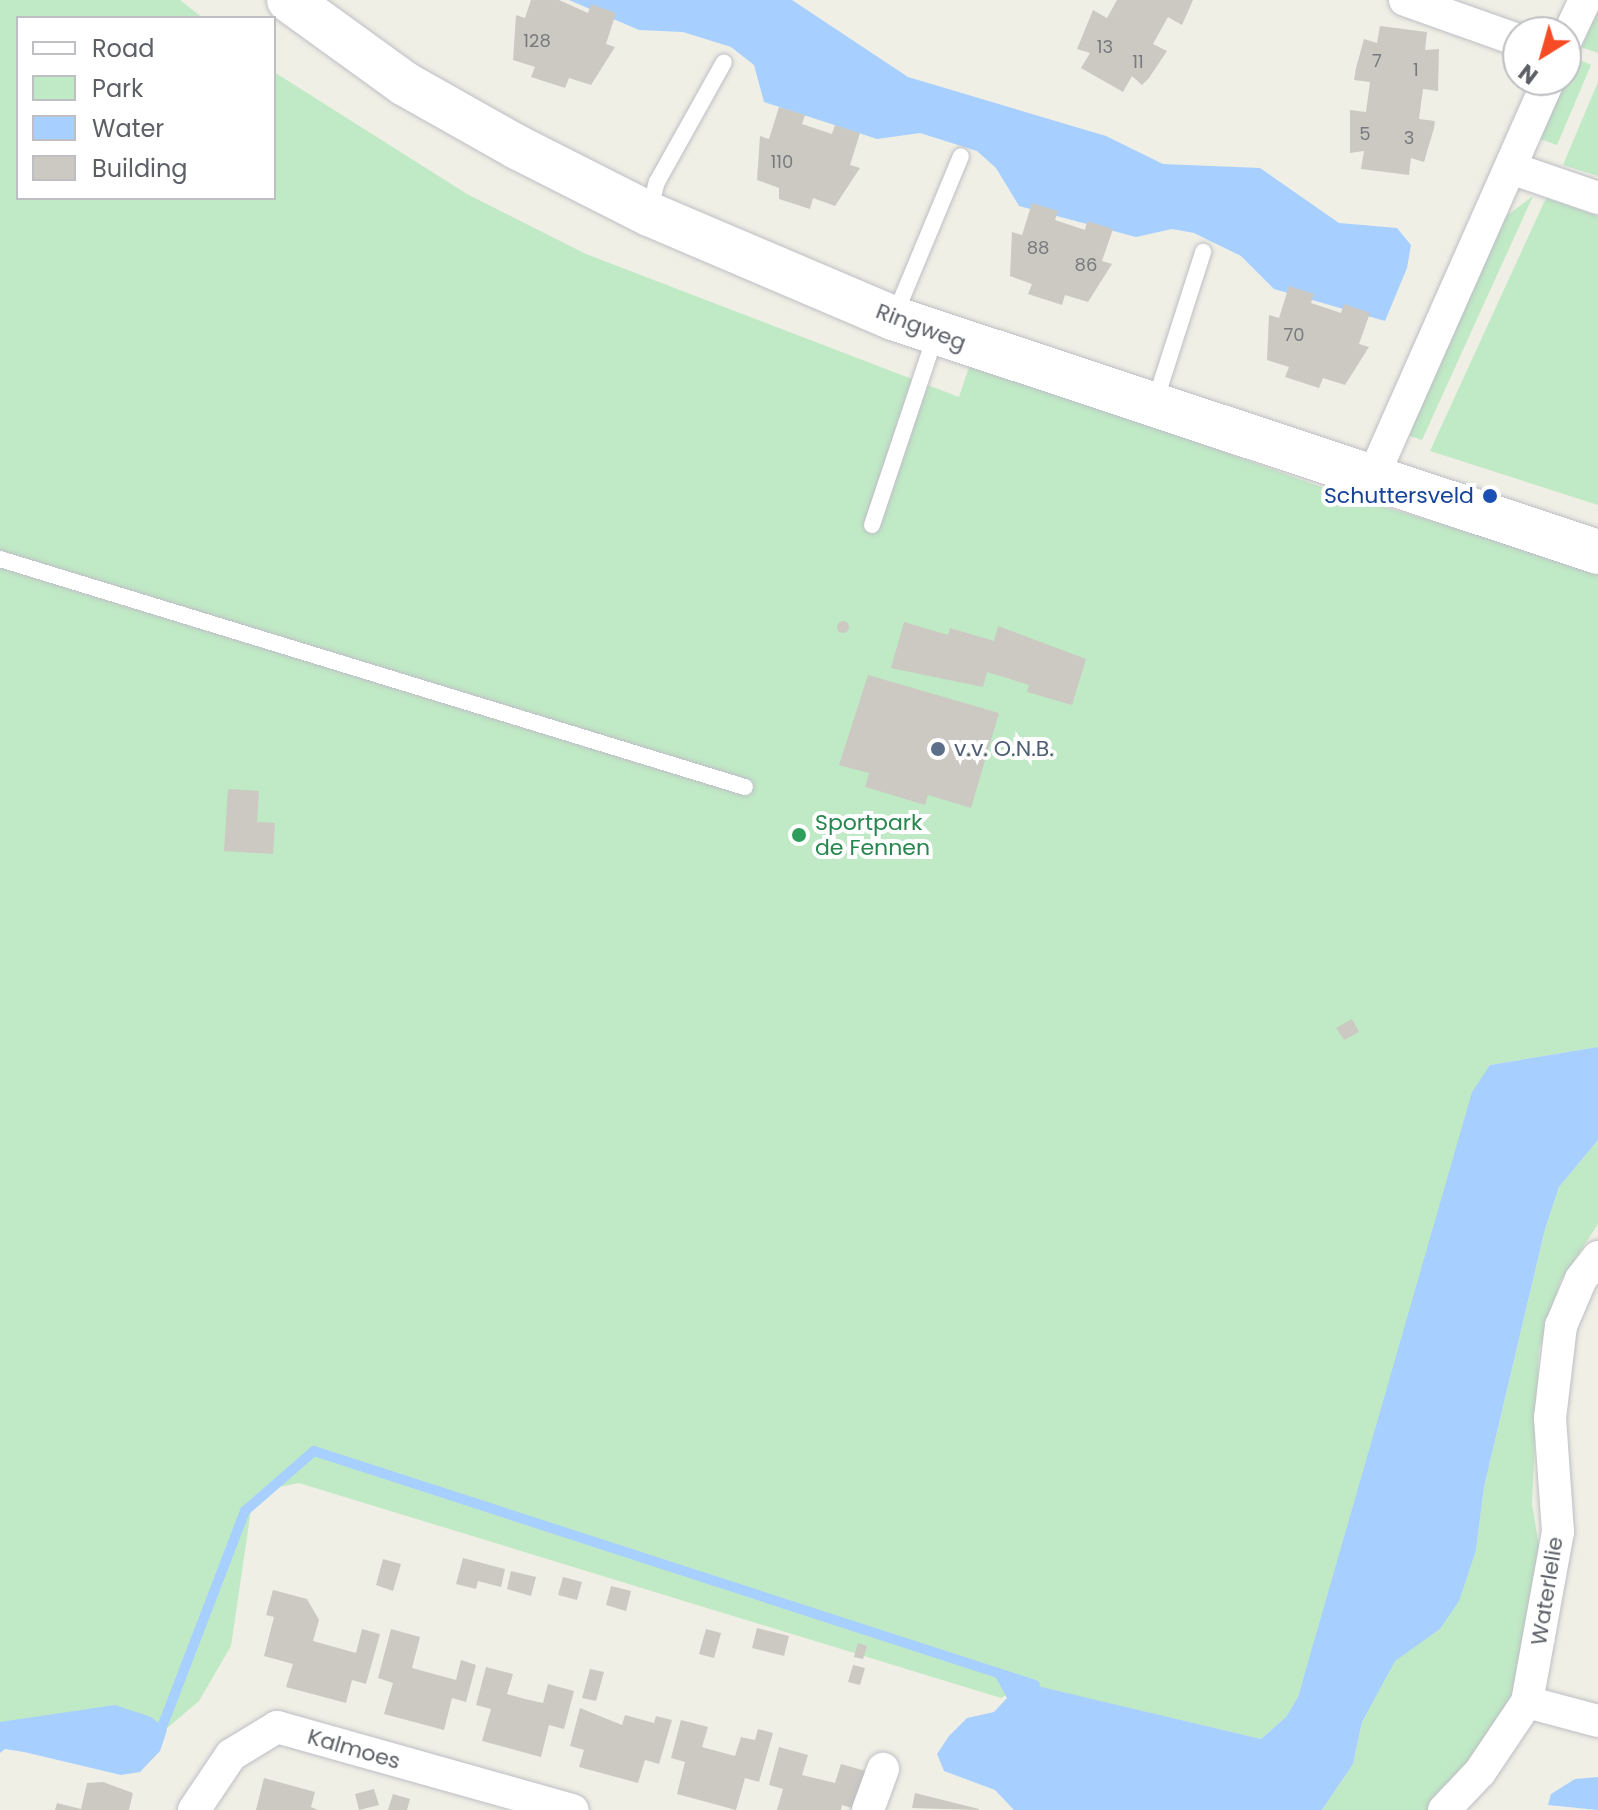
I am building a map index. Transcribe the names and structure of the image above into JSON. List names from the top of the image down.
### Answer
{
  "streets": {
    "main road": ["Ringweg"],
    "street": ["Waterlelie", "Kalmoes"]
  },
  "places": ["Schuttersveld", "v.v. O.N.B.", "Sportpark de Fennen"],
  "house_numbers": [
    "128",
    "13",
    "7",
    "11",
    "1",
    "5",
    "3",
    "110",
    "88",
    "86",
    "70"
  ],
  "legend": [
    "Road",
    "Park",
    "Water",
    "Building"
  ],
  "north": "bottom left"
}
